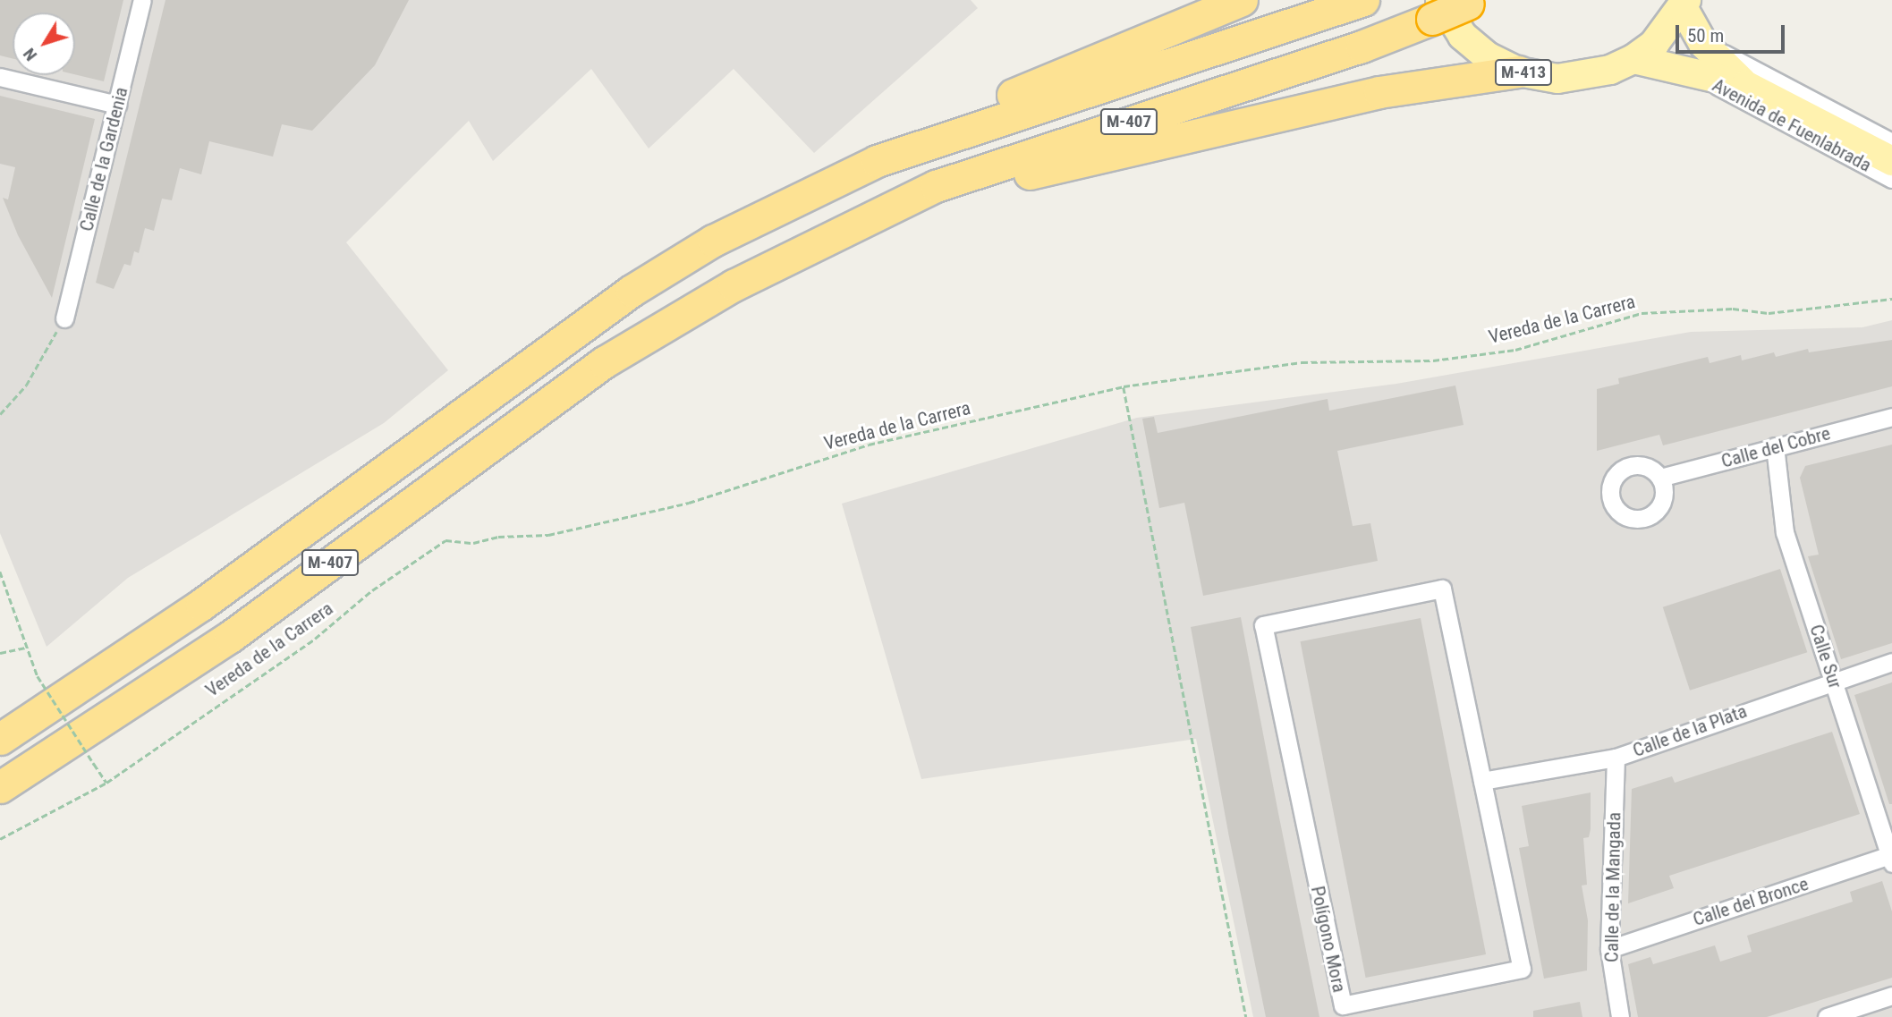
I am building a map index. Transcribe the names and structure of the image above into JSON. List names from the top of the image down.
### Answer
{
  "streets": {
    "highway": ["M-407"],
    "main road": ["M-413", "Avenida de Fuenlabrada"],
    "street": [
      "Calle de la Gardenia",
      "Calle del Cobre",
      "Calle Sur",
      "Calle de la Plata",
      "Calle de la Mangada",
      "Calle del Bronce",
      "Polígono Mora"
    ],
    "path": ["Vereda de la Carrera"]
  },
  "crossings": [
    ["M-413", "M-407"],
    ["M-413", "Avenida de Fuenlabrada"],
    ["Calle del Cobre", "Calle Sur"],
    ["Calle Sur", "Calle de la Plata"],
    ["Calle Sur", "Calle del Bronce"],
    ["Calle de la Plata", "Calle de la Mangada"],
    ["Calle de la Plata", "Polígono Mora"],
    ["Calle de la Mangada", "Calle del Bronce"]
  ],
  "scale_bar": "50 m",
  "north": "bottom left"
}
